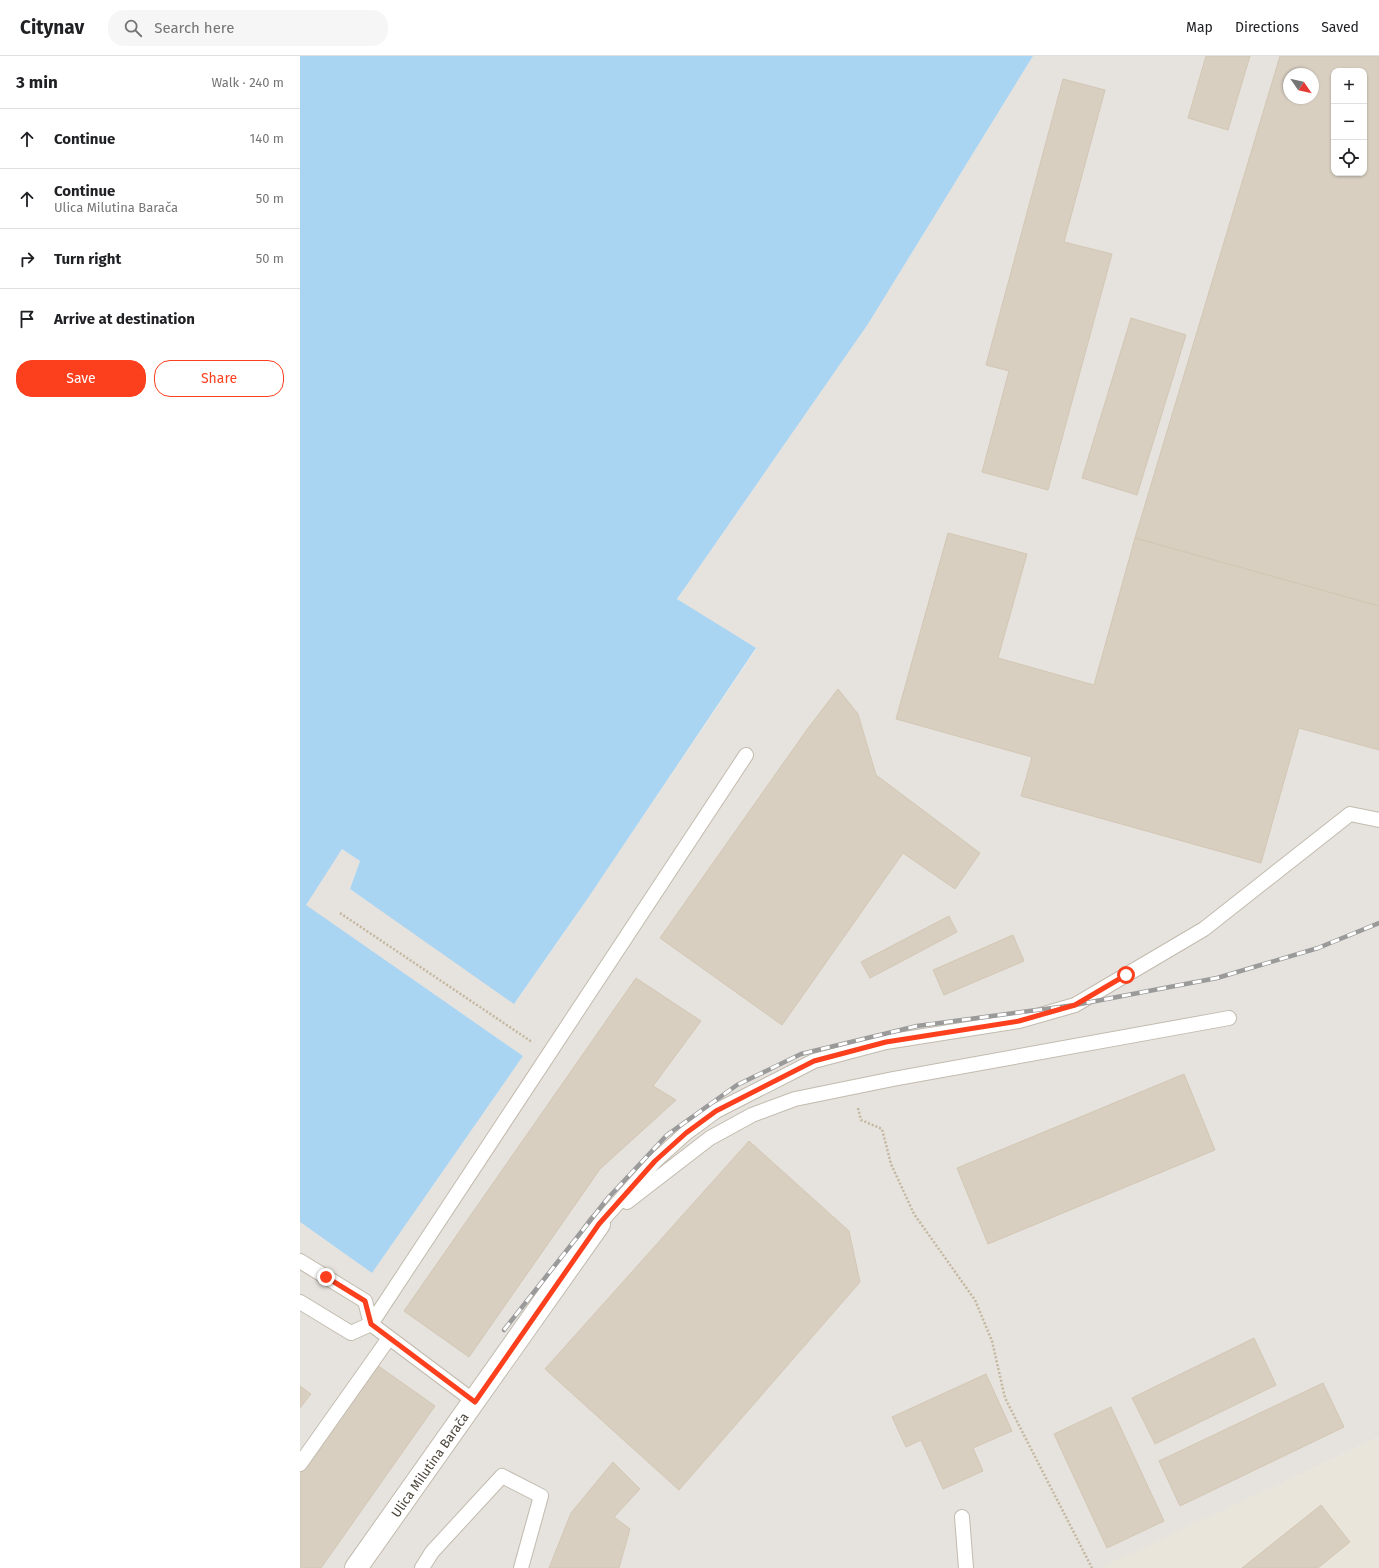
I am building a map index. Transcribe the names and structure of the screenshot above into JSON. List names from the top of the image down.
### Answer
{
  "streets": {
    "street": ["Ulica Milutina Barača"]
  },
  "north": "bottom right",
  "page": {
    "header": "Citynav",
    "search": "Search here",
    "nav": ["Map", "Directions", "Saved"],
    "heading": ["3 min", "Walk · 240 m"],
    "map_buttons": ["+", "−"],
    "list": [
      ["Continue", "140 m"],
      ["Continue", "Ulica Milutina Barača", "50 m"],
      ["Turn right", "50 m"],
      "Arrive at destination"
    ],
    "buttons": ["Save", "Share"]
  }
}
